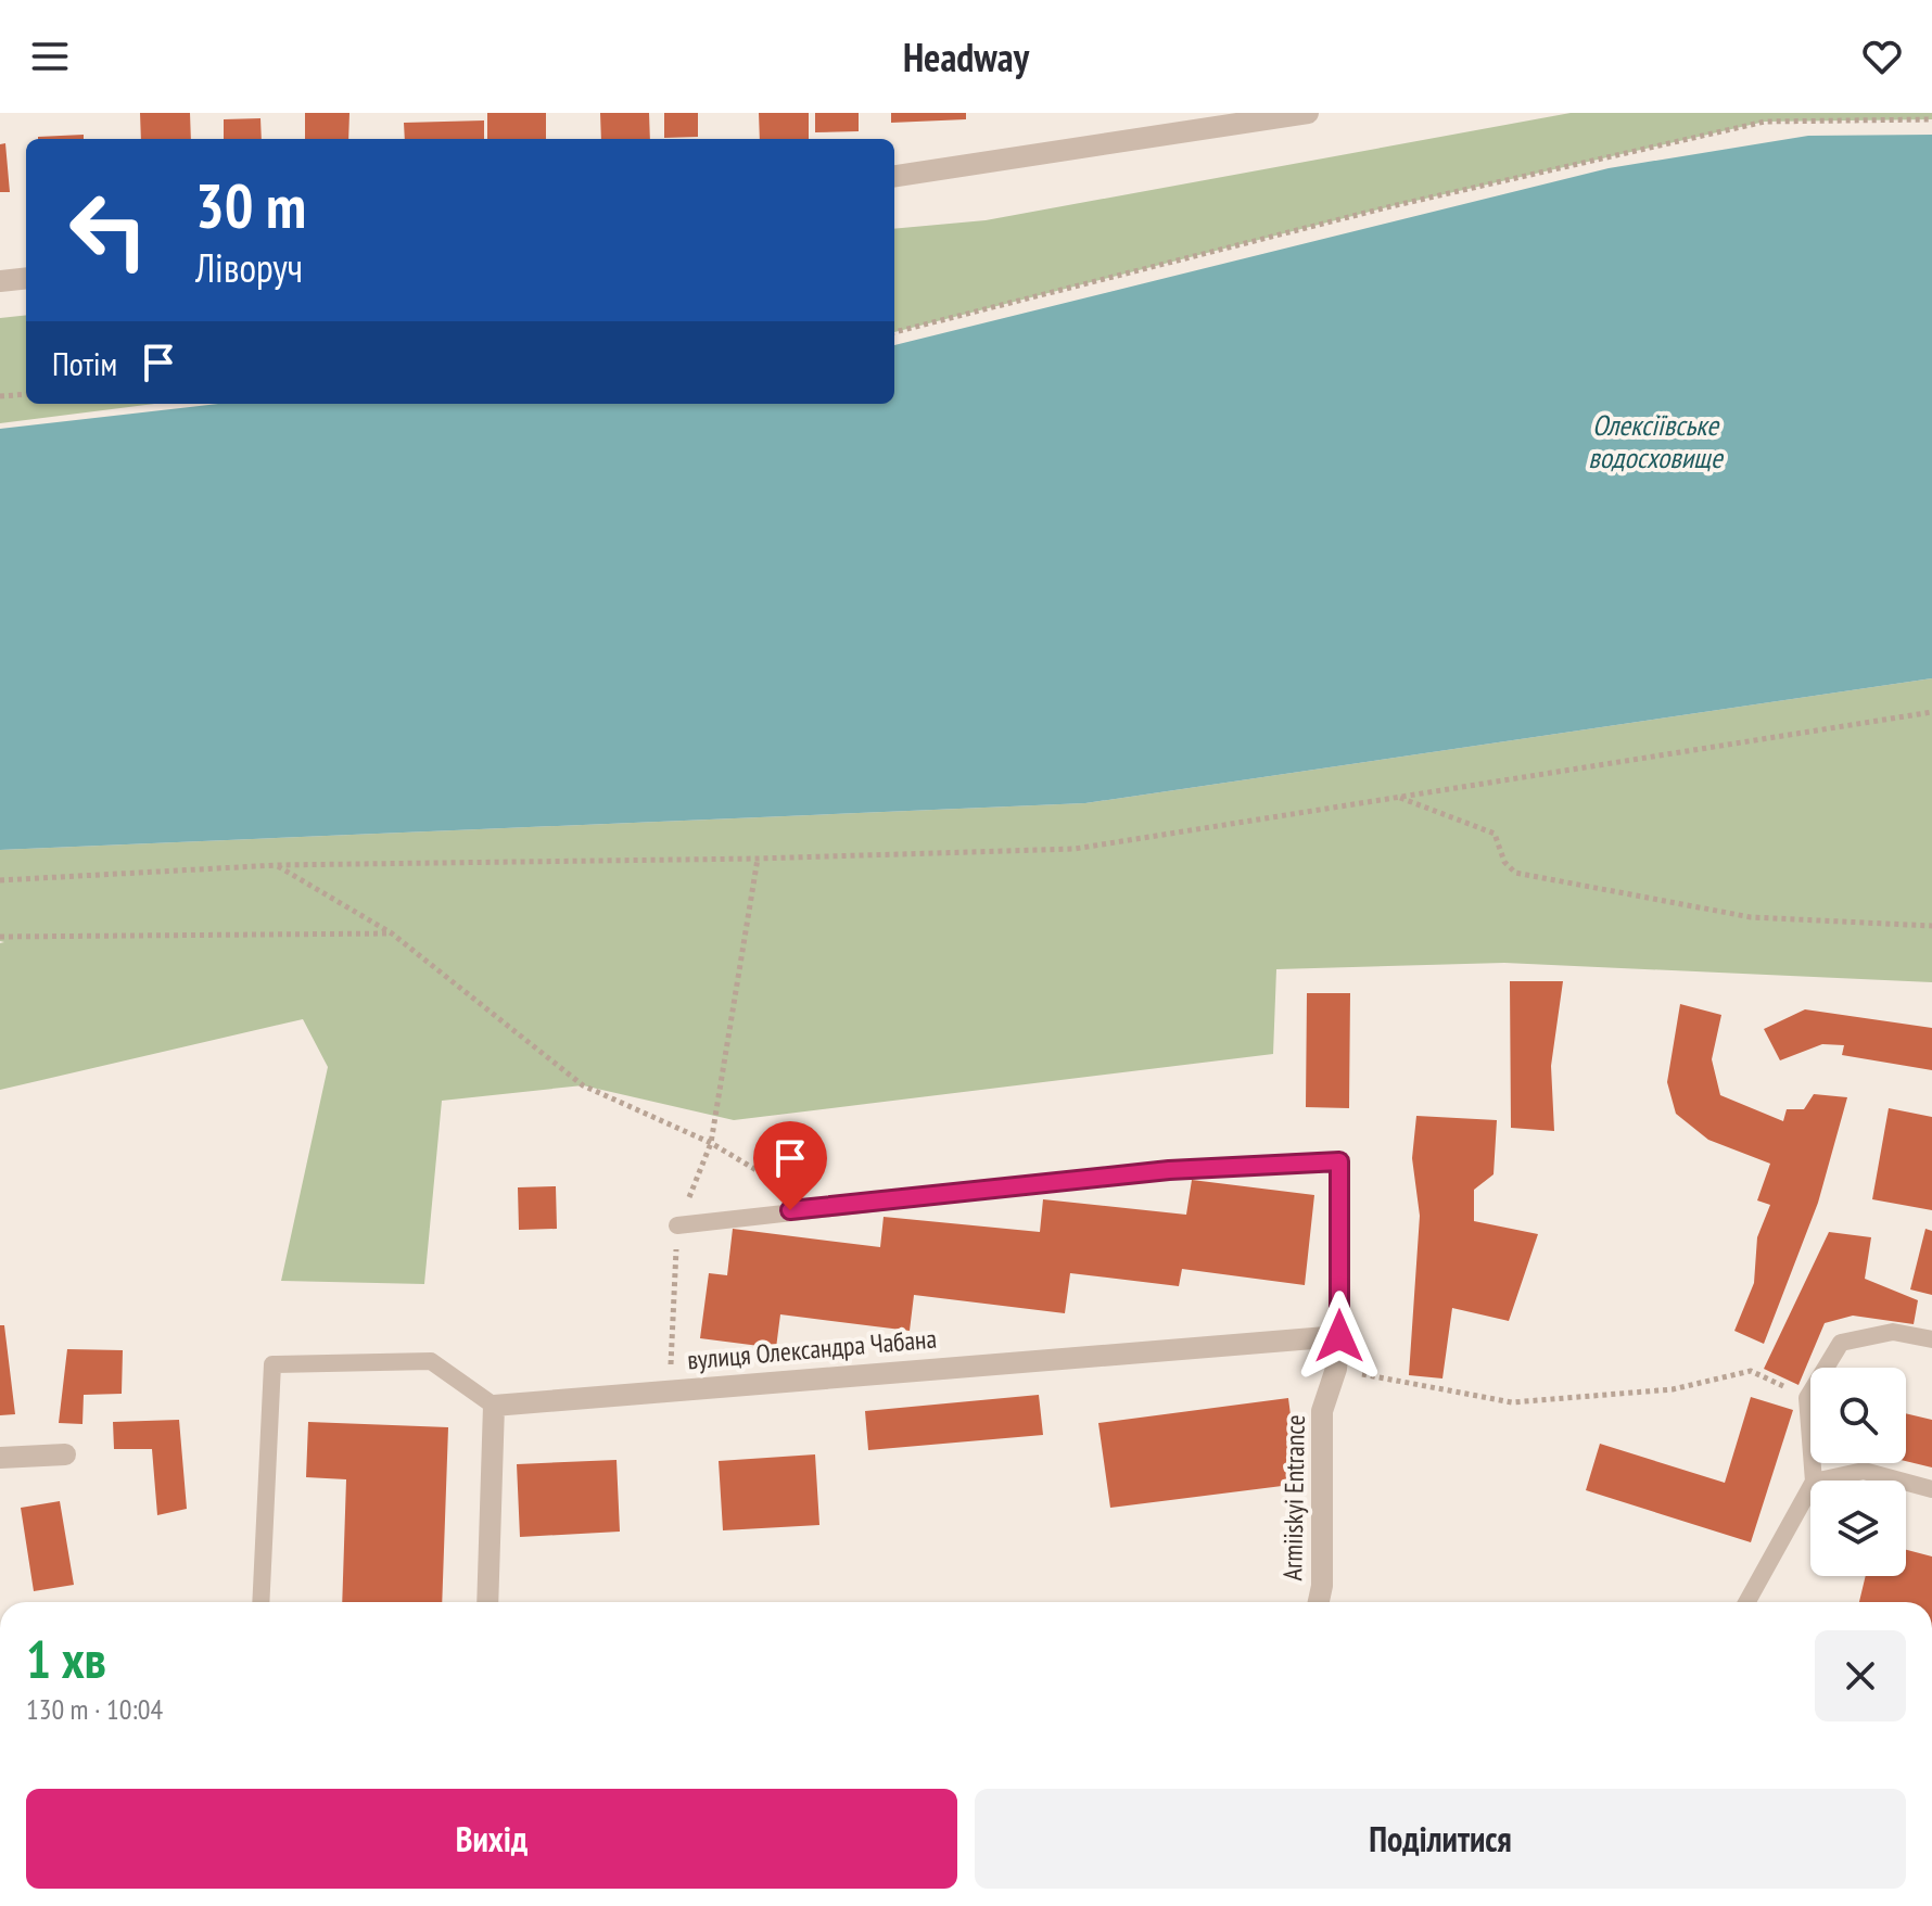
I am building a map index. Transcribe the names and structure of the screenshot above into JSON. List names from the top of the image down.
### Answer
{
  "streets": {
    "street": ["вулиця Олександра Чабана", "Armiiskyi Entrance"]
  },
  "crossings": [
    ["вулиця Олександра Чабана", "Armiiskyi Entrance"]
  ],
  "water": ["Олексіївське водосховище"],
  "page": {
    "header": "Headway",
    "turn": ["30 m", "Ліворуч"],
    "then": "Потім",
    "heading": ["1 хв", "130 m · 10:04"],
    "buttons": ["Вихід", "Поділитися"]
  }
}
